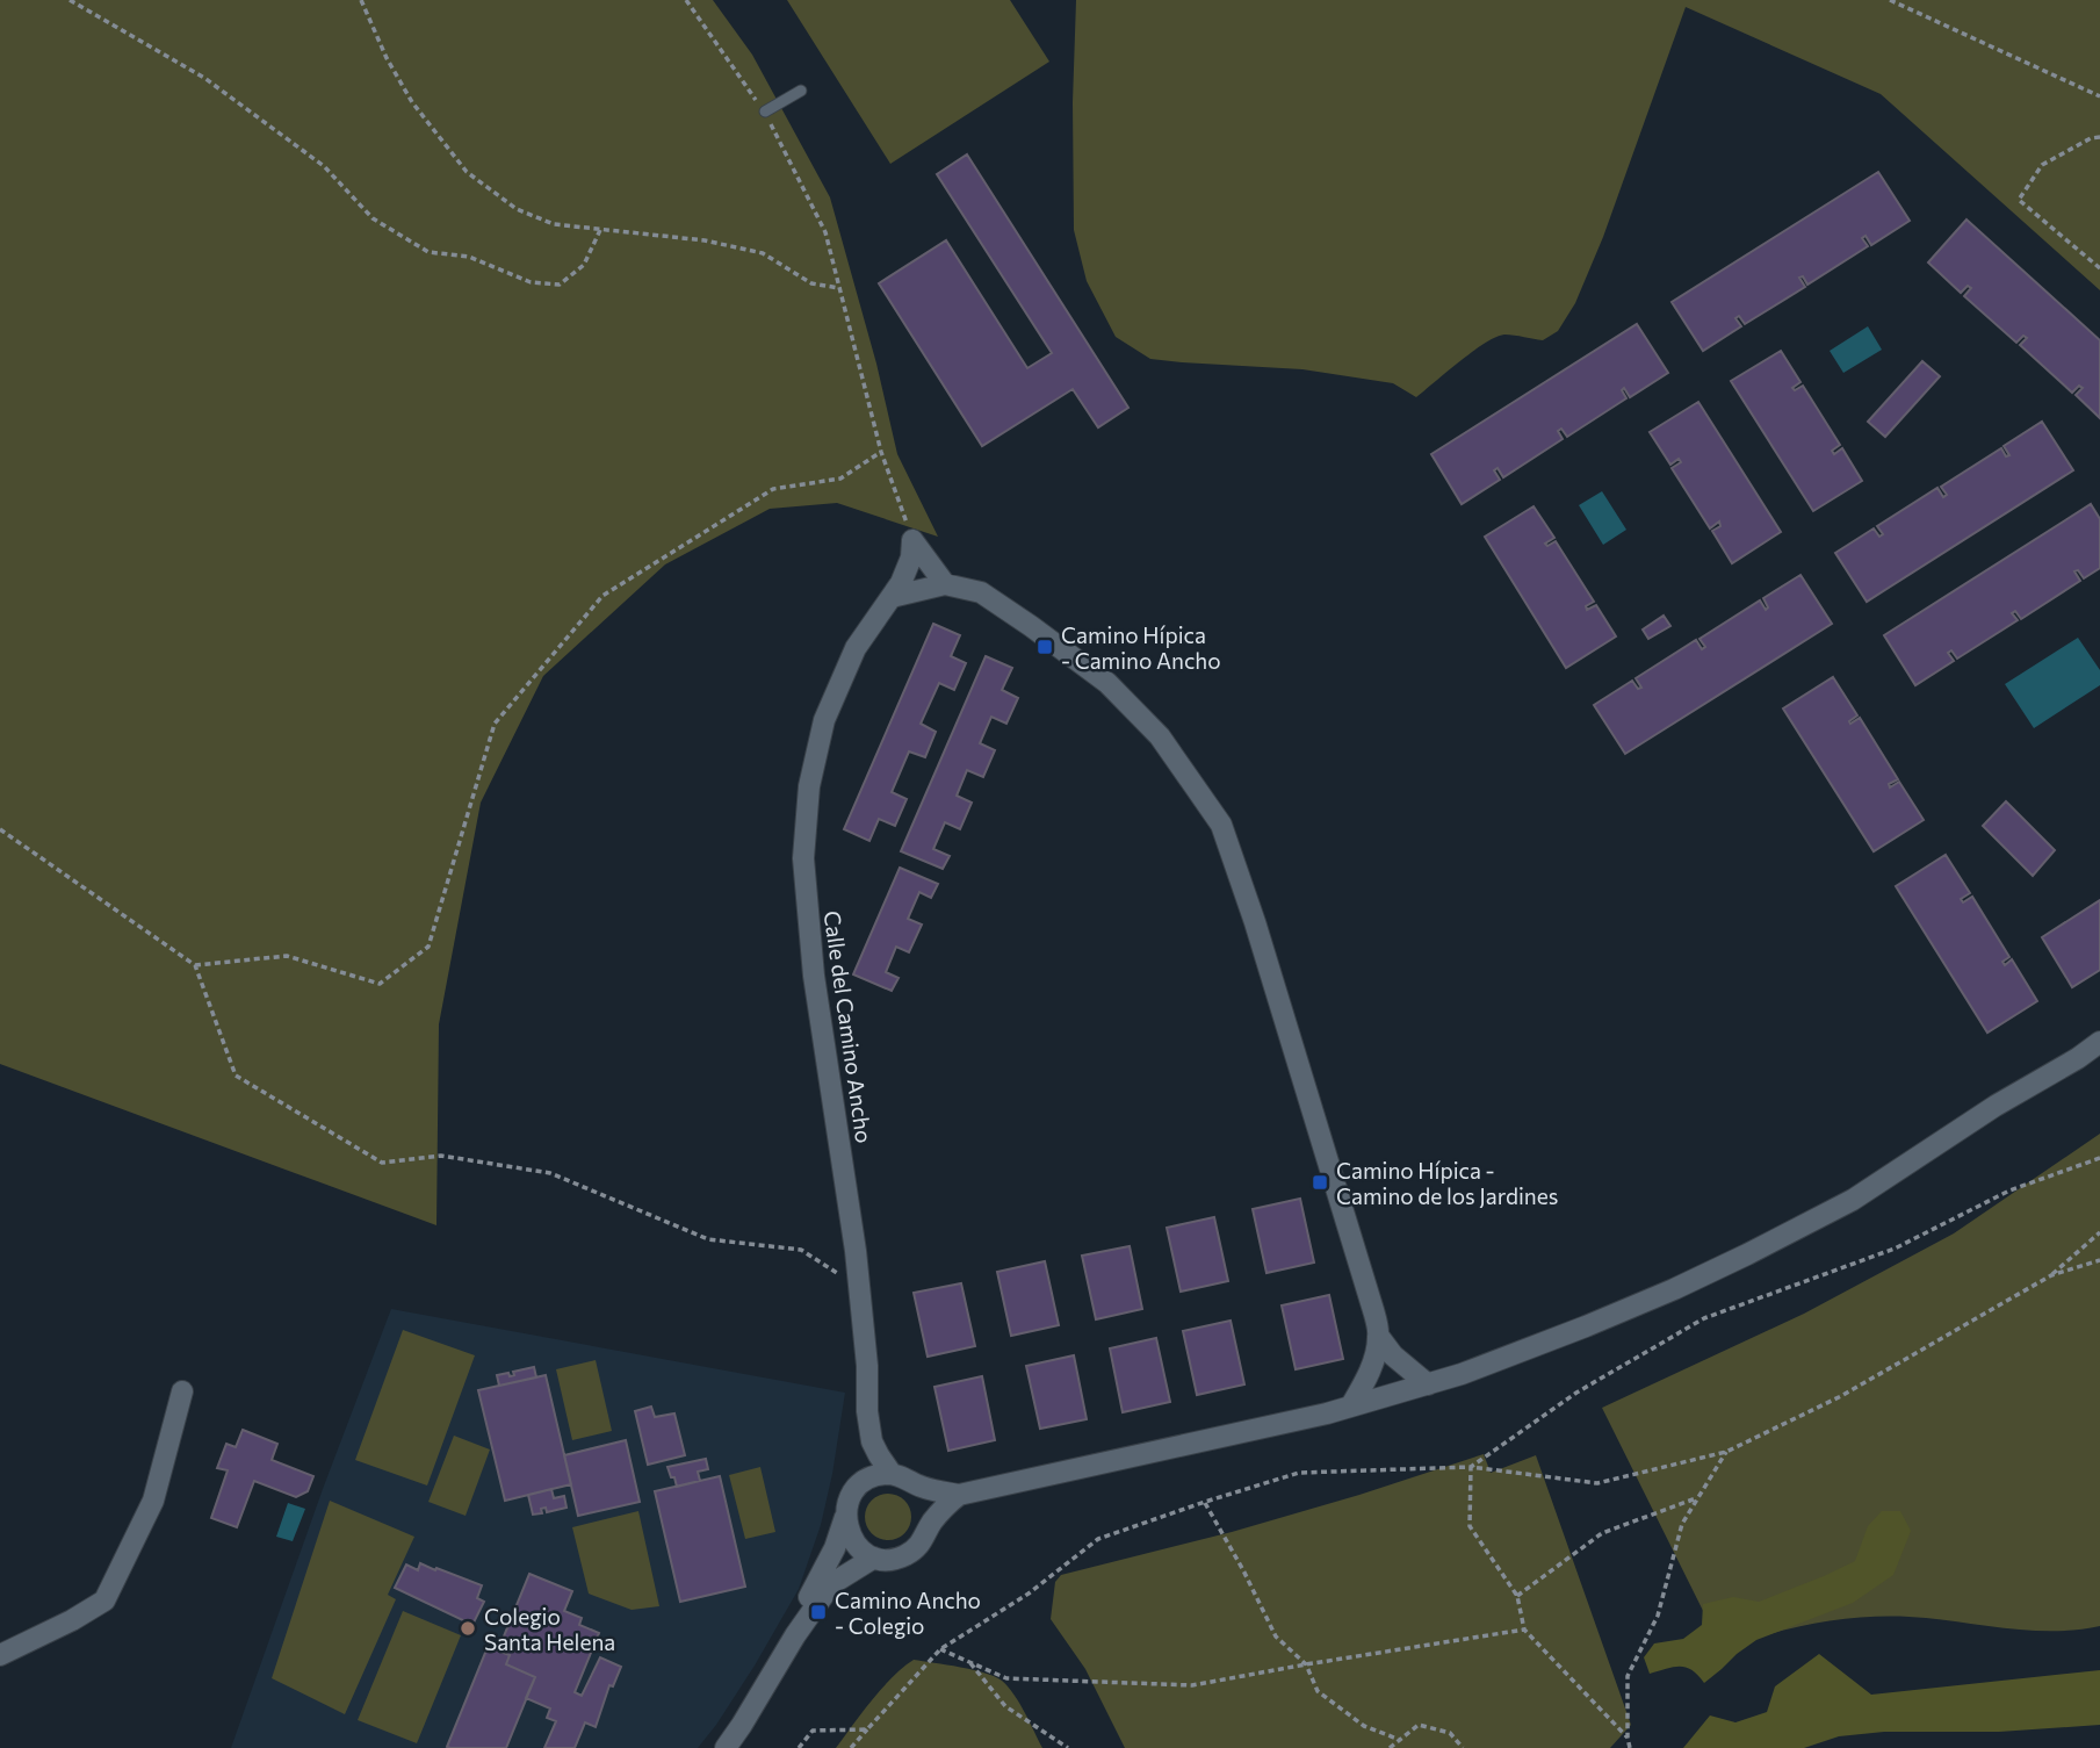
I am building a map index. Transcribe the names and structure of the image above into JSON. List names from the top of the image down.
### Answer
{
  "streets": {
    "street": ["Calle del Camino Ancho"]
  },
  "places": {
    "transit": ["Camino Hípica - Camino Ancho", "Camino Hípica - Camino de los Jardines", "Camino Ancho - Colegio"],
    "other": ["Colegio Santa Helena"]
  }
}
